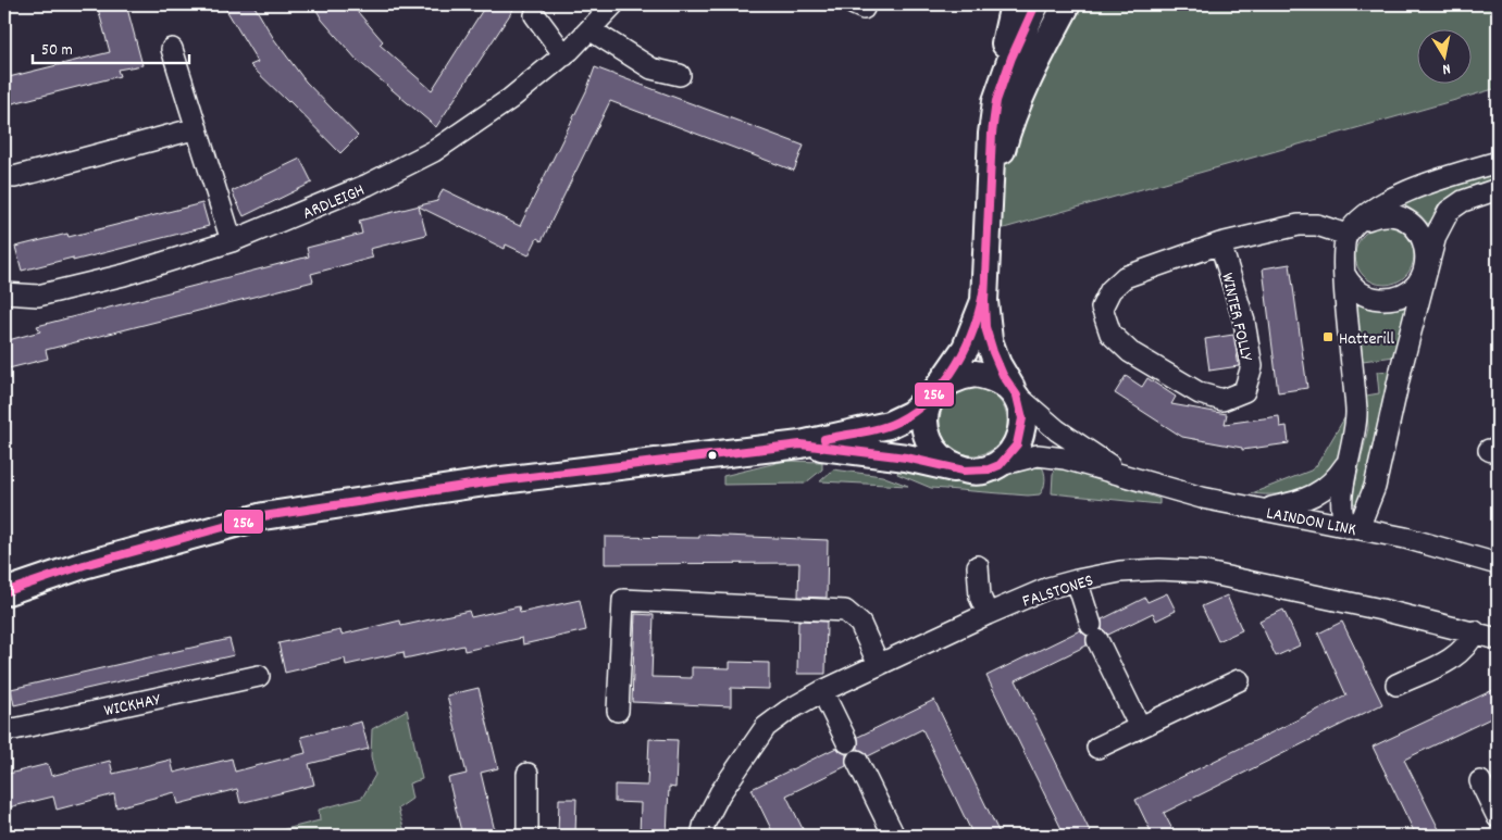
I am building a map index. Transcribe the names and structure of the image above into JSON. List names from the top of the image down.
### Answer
{
  "streets": {
    "street": [
      "ARDLEIGH",
      "WINTER FOLLY",
      "LAINDON LINK",
      "FALSTONES",
      "WICKHAY"
    ]
  },
  "places": {
    "transit": ["Hatterill"]
  },
  "lines": ["transit line 256"],
  "scale_bar": "50 m",
  "north": "bottom"
}
